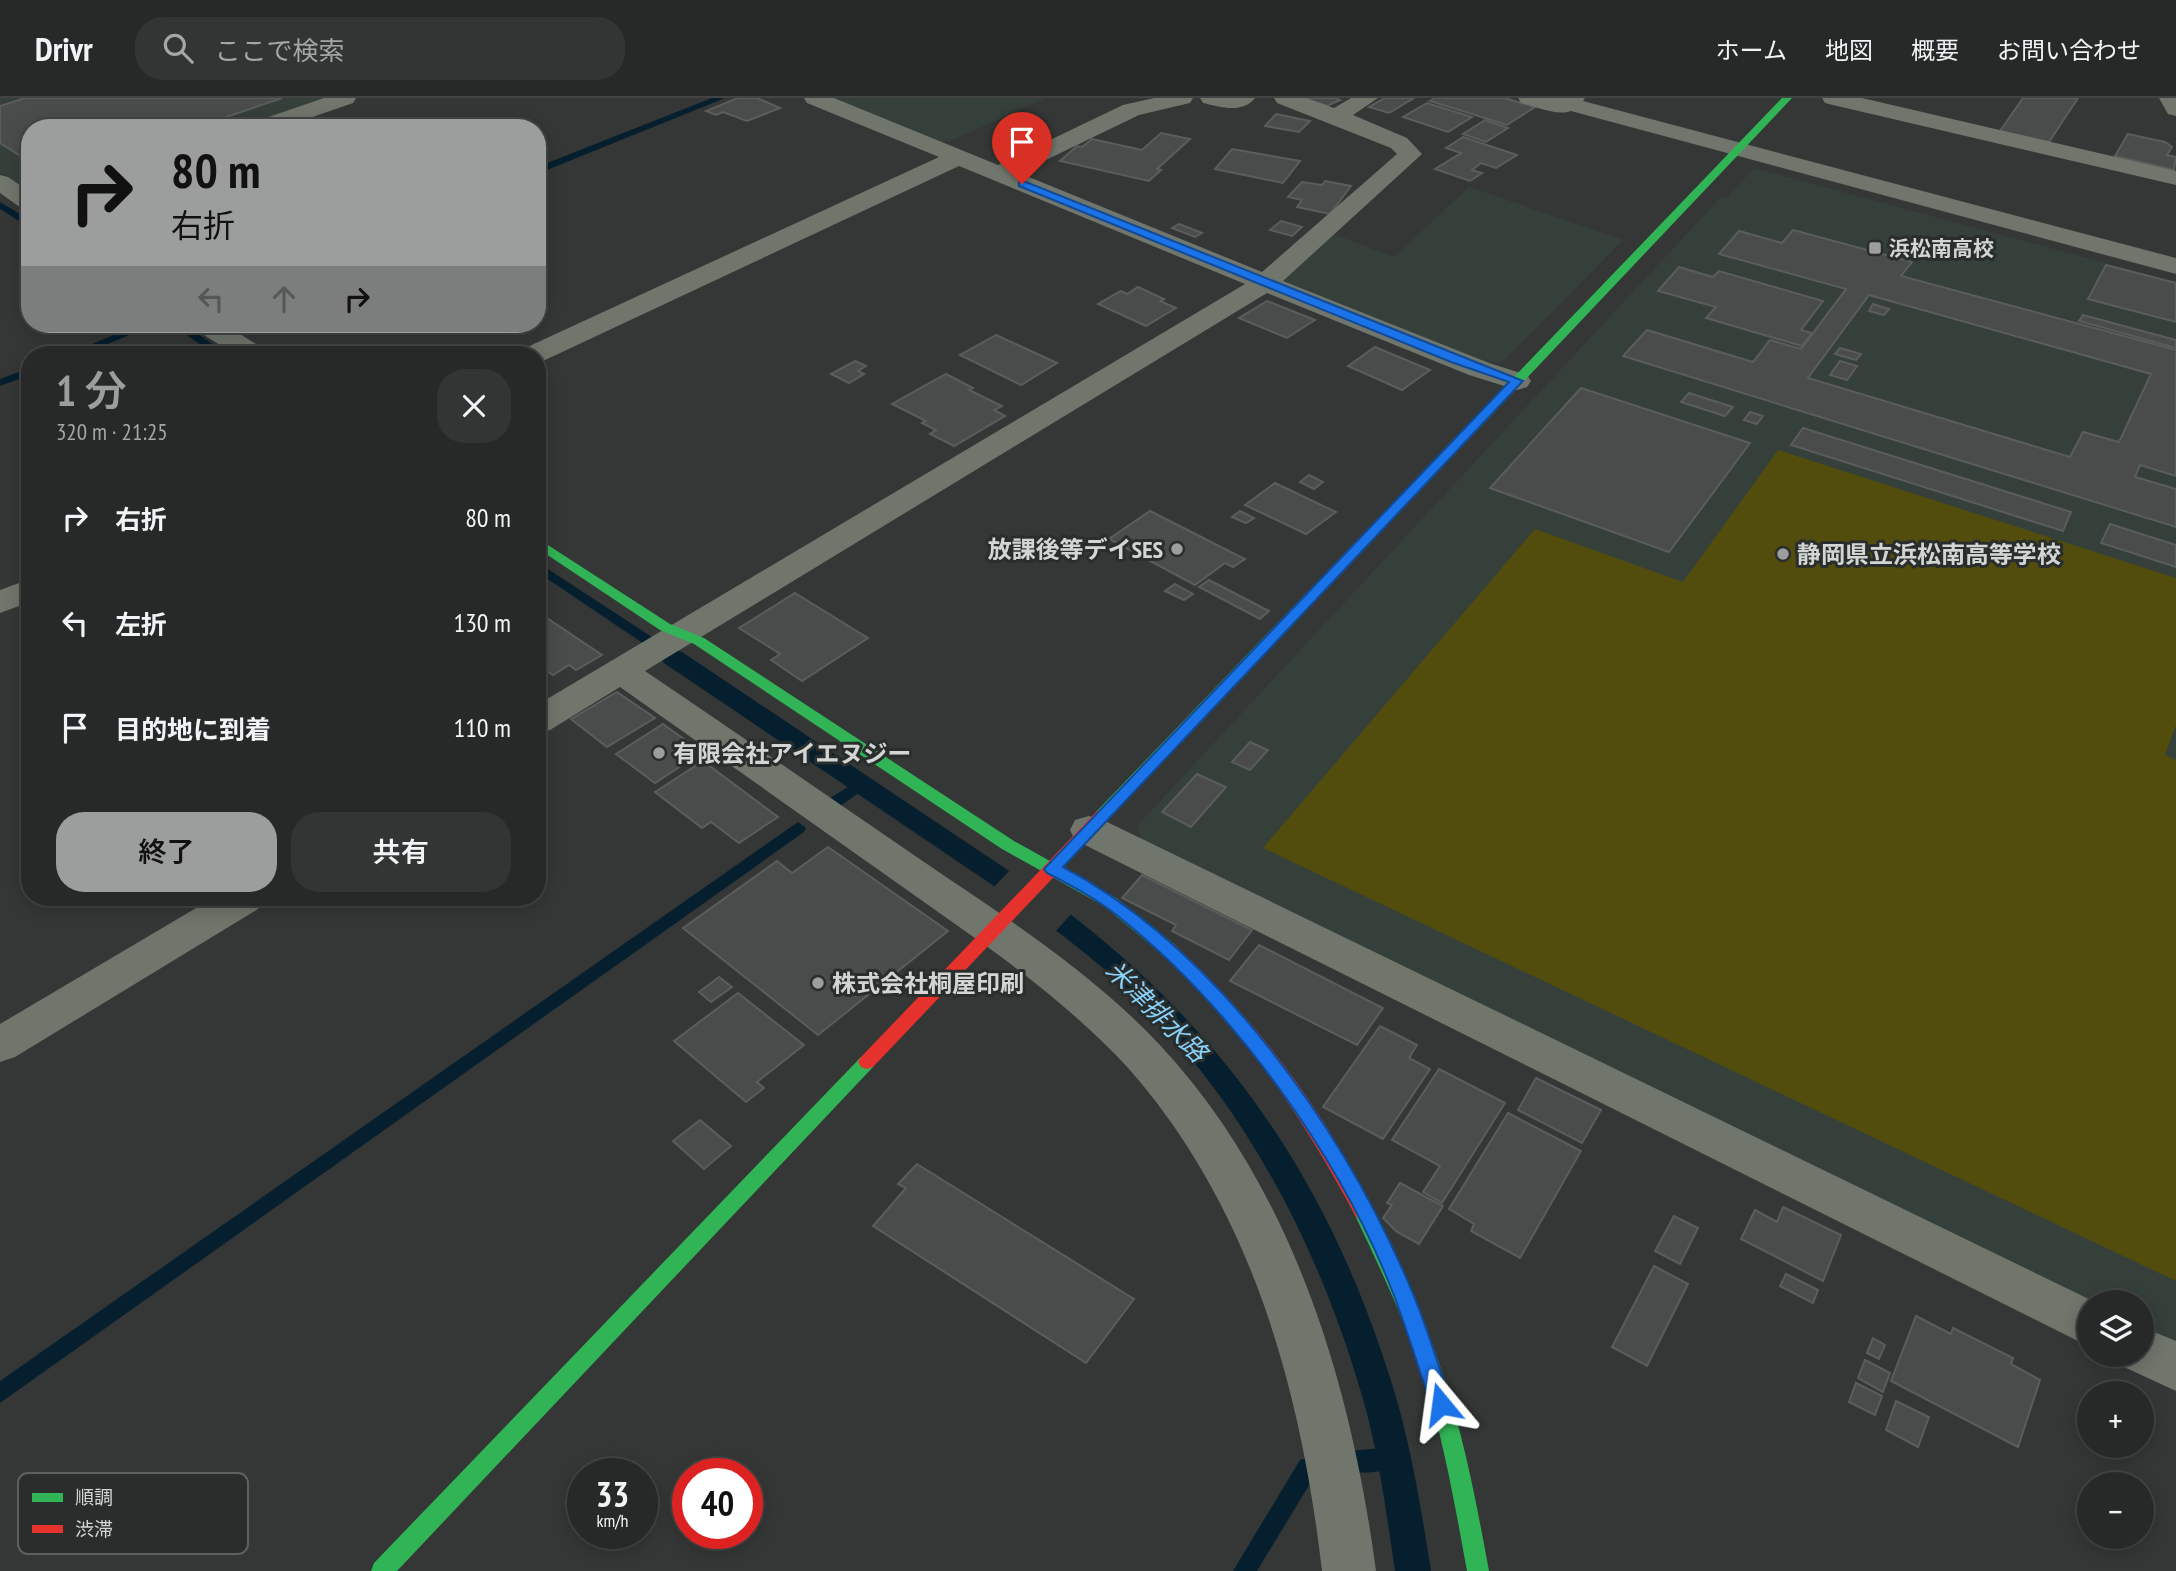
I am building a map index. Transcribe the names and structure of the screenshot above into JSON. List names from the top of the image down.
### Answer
{
  "water": ["米津排水路"],
  "places": {
    "transit": ["浜松南高校"],
    "other": [
      "放課後等デイSES",
      "静岡県立浜松南高等学校",
      "有限会社アイエヌジー",
      "株式会社桐屋印刷"
    ]
  },
  "legend": ["順調", "渋滞"],
  "page": {
    "header": "Drivr",
    "search": "ここで検索",
    "nav": [
      "ホーム",
      "地図",
      "概要",
      "お問い合わせ"
    ],
    "turn": ["80 m", "右折"],
    "heading": ["1 分", "320 m · 21:25"],
    "list": [
      {
        "name": "右折",
        "value": "80 m"
      },
      {
        "name": "左折",
        "value": "130 m"
      },
      {
        "name": "目的地に到着",
        "value": "110 m"
      }
    ],
    "buttons": ["終了", "共有"],
    "map_buttons": ["+", "−"],
    "speed": "33 km/h",
    "limit": "40"
  }
}
